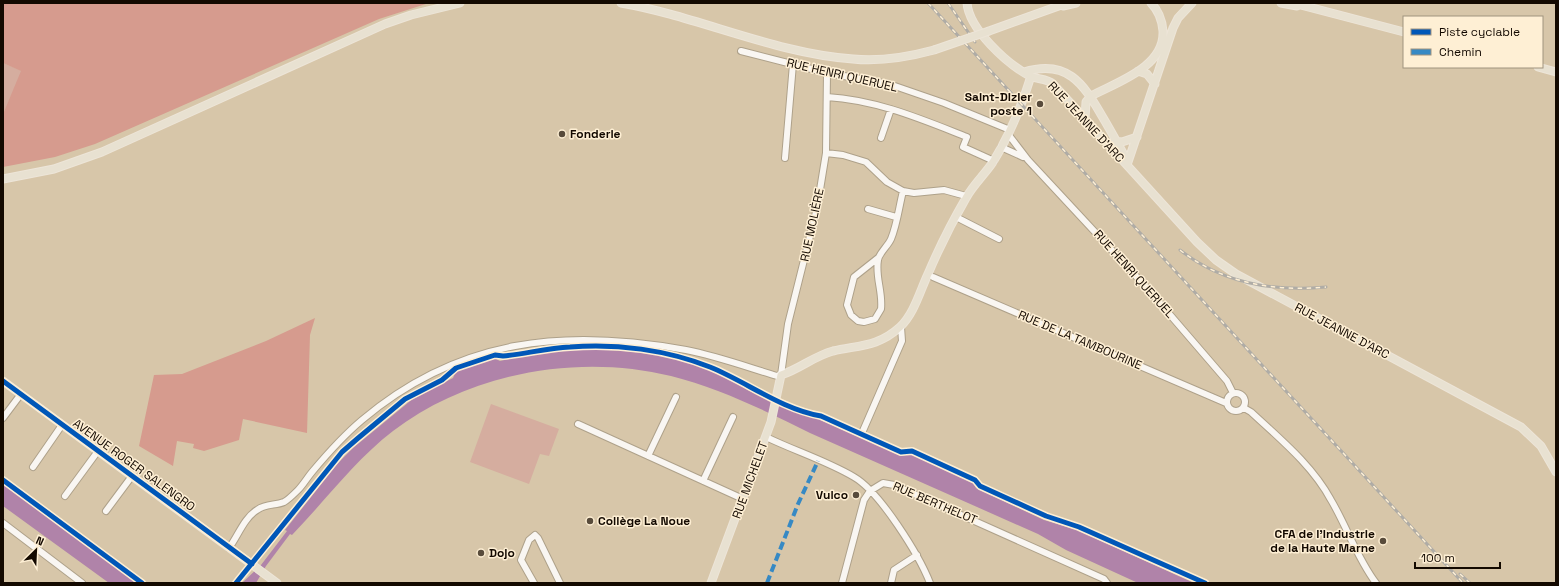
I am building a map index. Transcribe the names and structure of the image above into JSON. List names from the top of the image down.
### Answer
{
  "streets": {
    "main road": ["RUE JEANNE D'ARC", "AVENUE ROGER SALENGRO", "RUE MICHELET"],
    "street": [
      "RUE HENRI QUERUEL",
      "RUE MOLIÈRE",
      "RUE DE LA TAMBOURINE",
      "RUE BERTHELOT"
    ]
  },
  "crossings": [
    ["RUE HENRI QUERUEL", "RUE MOLIÈRE"],
    ["RUE HENRI QUERUEL", "RUE DE LA TAMBOURINE"],
    ["RUE MOLIÈRE", "RUE MICHELET"]
  ],
  "places": [
    "Saint-Dizier poste 1",
    "Fonderie",
    "Vulco",
    "Collège La Noue",
    "CFA de l'Industrie de la Haute Marne",
    "Dojo"
  ],
  "legend": ["Piste cyclable", "Chemin"],
  "scale_bar": "100 m",
  "north": "top right"
}
